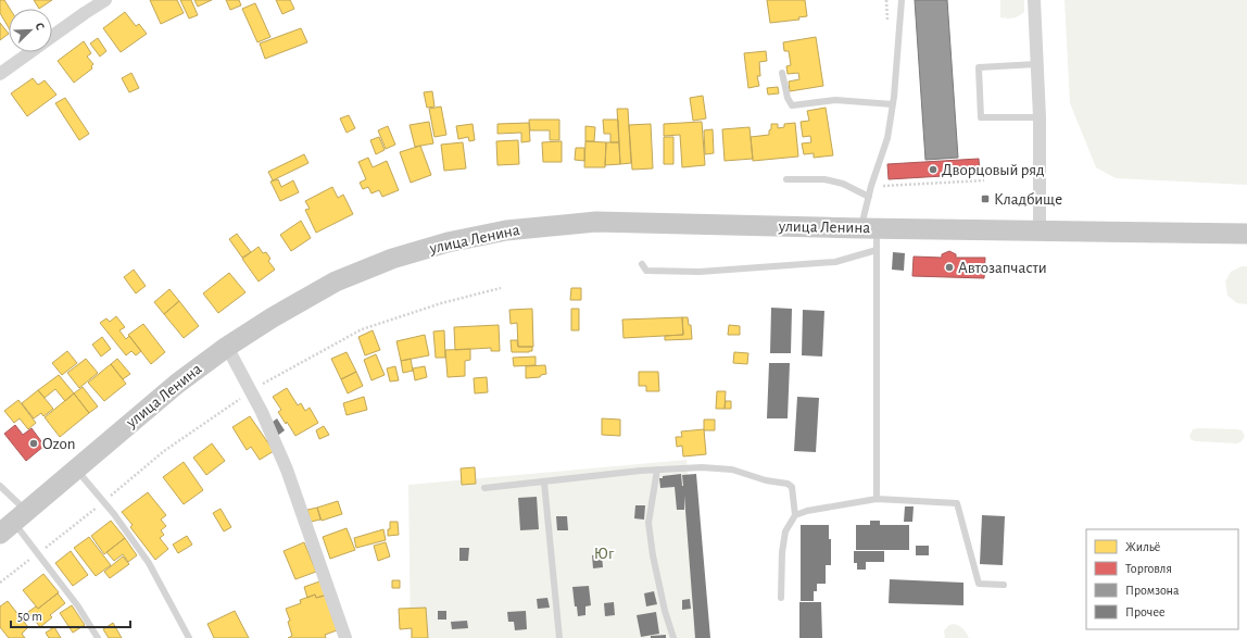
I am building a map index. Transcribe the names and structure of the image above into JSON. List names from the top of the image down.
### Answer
{
  "streets": {
    "main road": ["улица Ленина"]
  },
  "parks": ["Юг"],
  "places": {
    "other": ["Дворцовый ряд", "Автозапчасти", "Ozon"],
    "transit": ["Кладбище"]
  },
  "legend": [
    "Жильё",
    "Торговля",
    "Промзона",
    "Прочее"
  ],
  "scale_bar": "50 m",
  "north": "top right"
}
